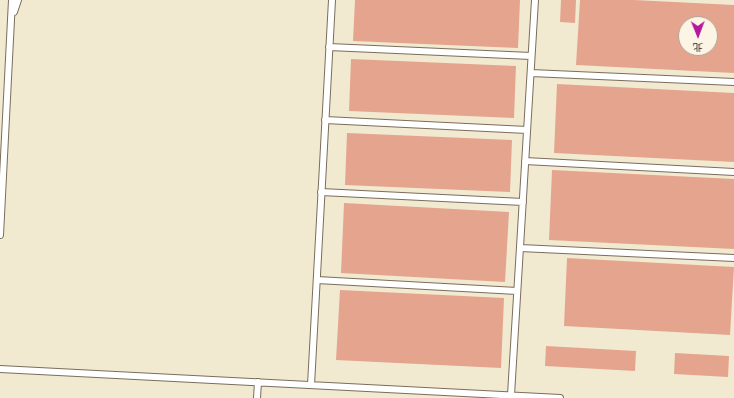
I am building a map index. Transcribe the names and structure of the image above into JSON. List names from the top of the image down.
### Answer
{
  "north": "bottom"
}
